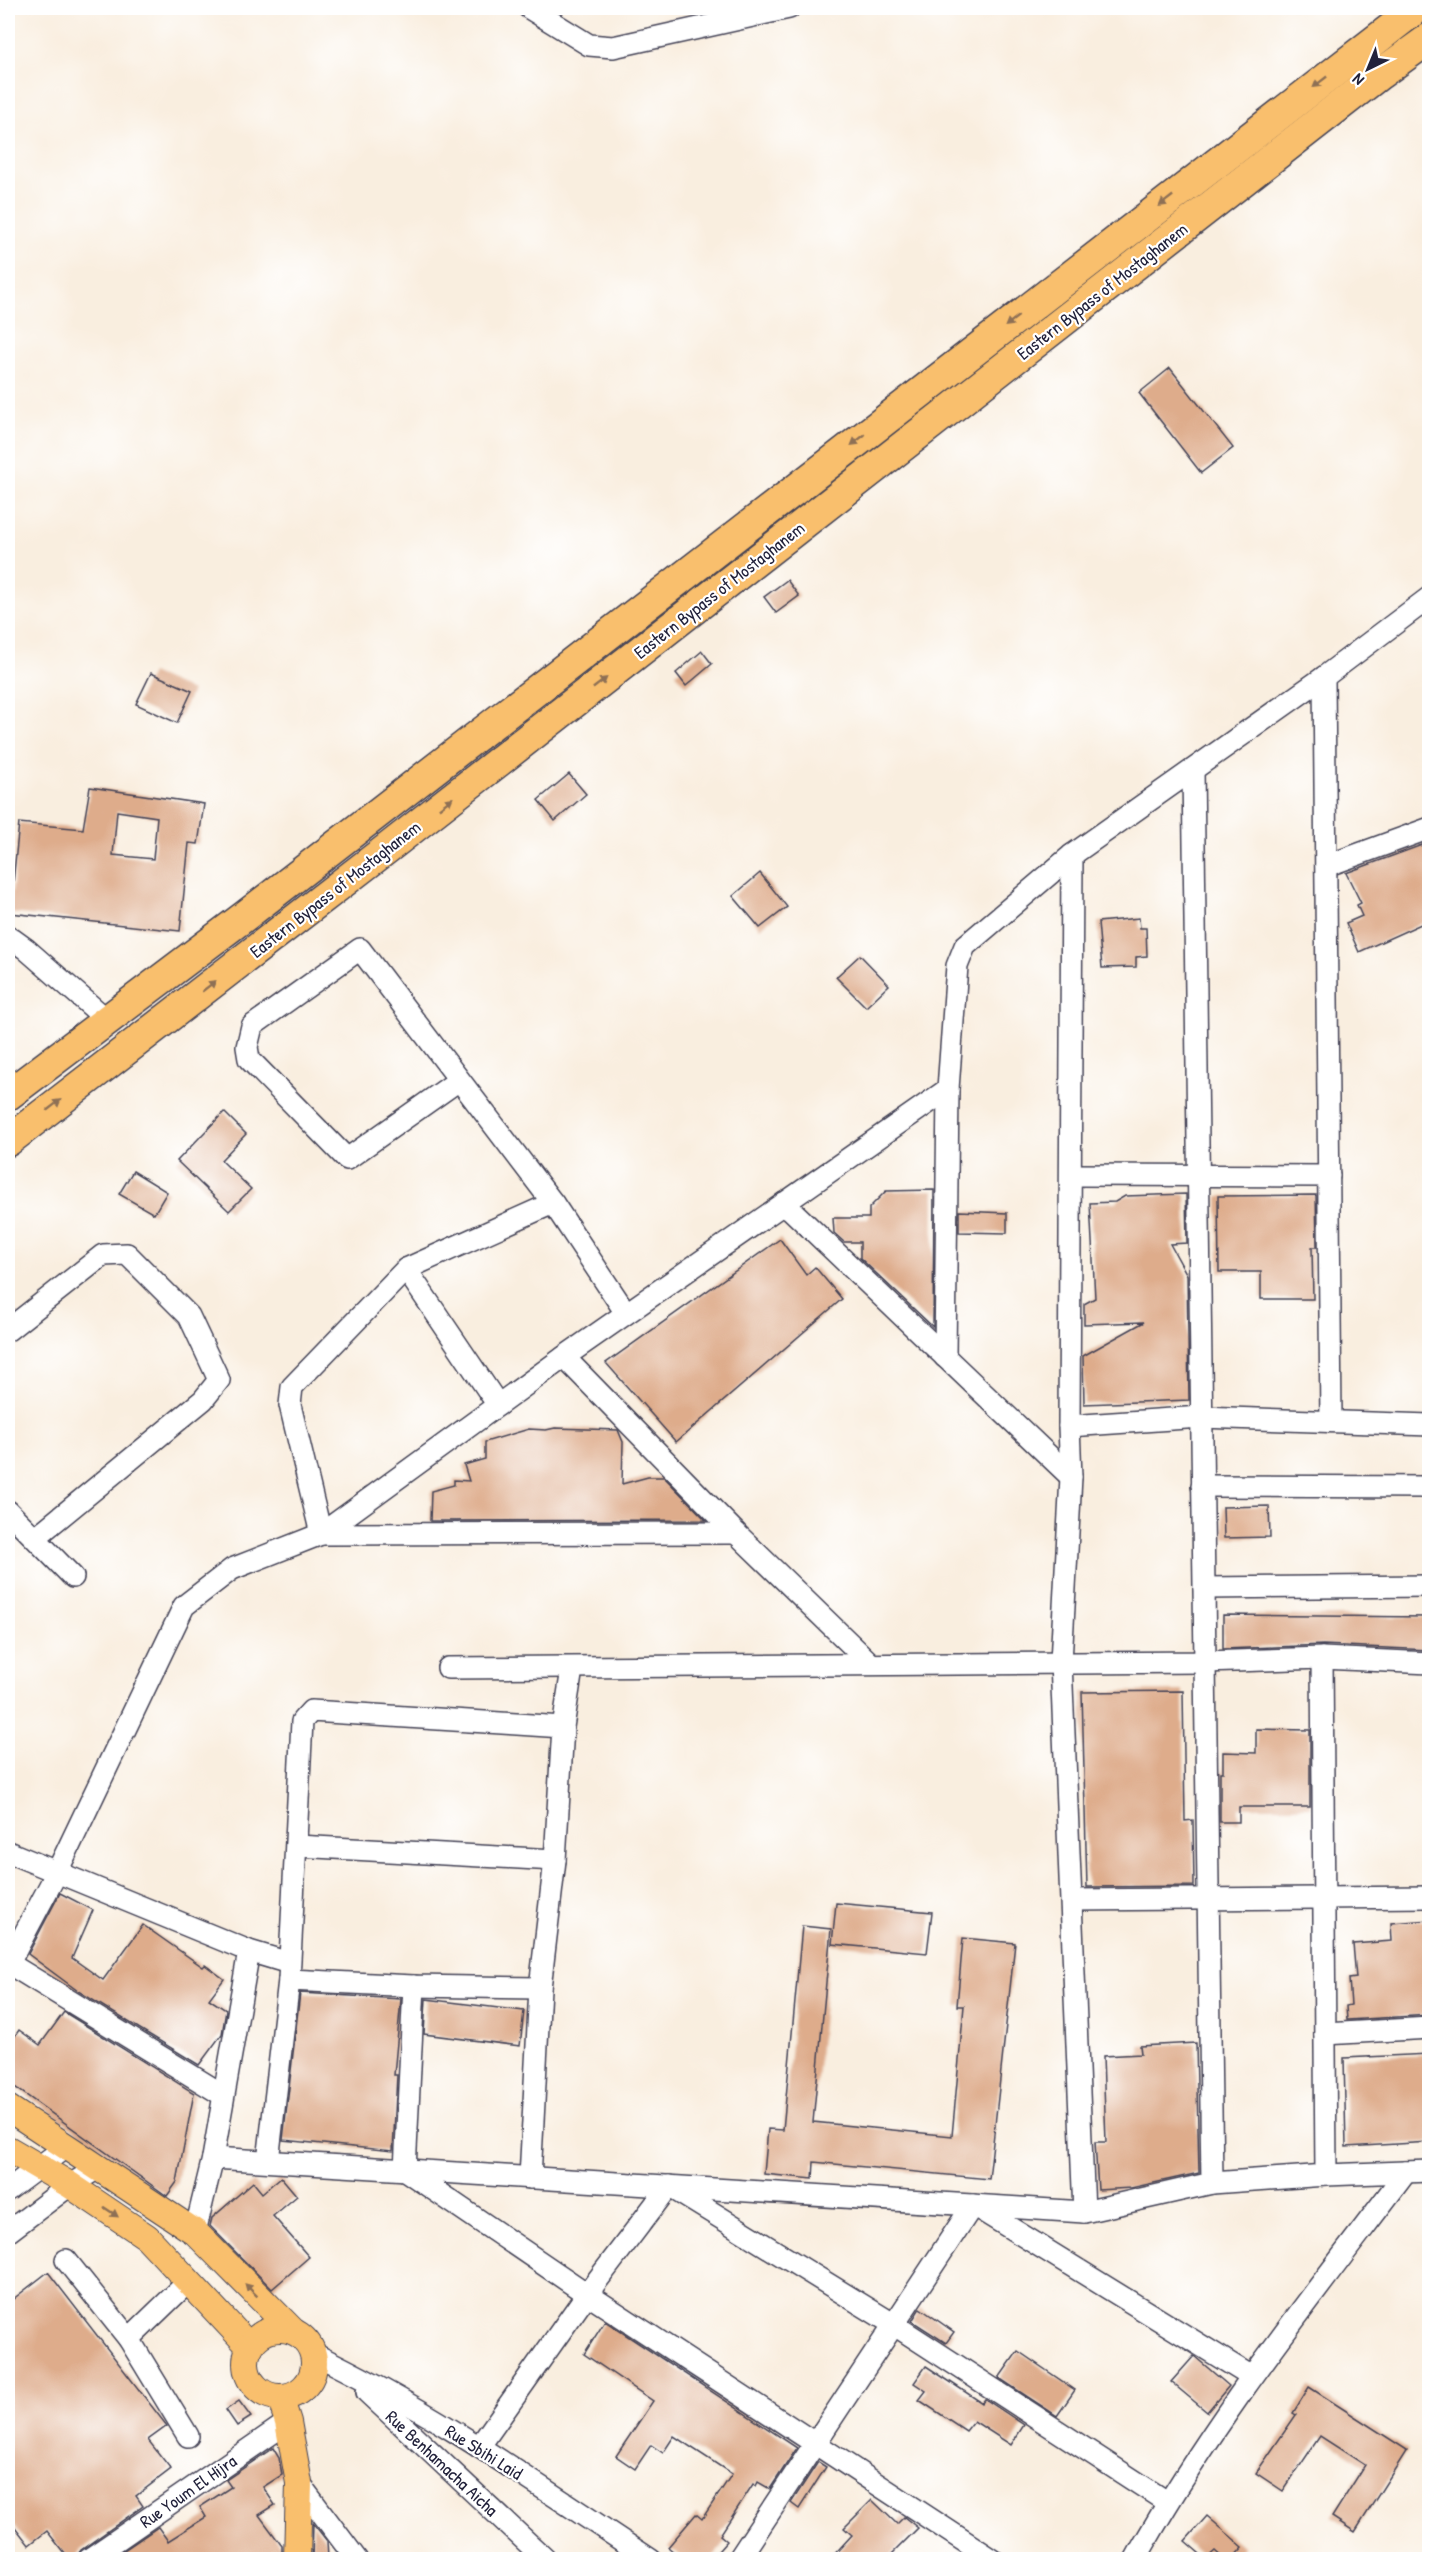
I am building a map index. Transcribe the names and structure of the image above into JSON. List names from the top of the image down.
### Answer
{
  "streets": {
    "highway": ["Eastern Bypass of Mostaghanem"],
    "street": ["Rue Sbihi Laid", "Rue Benhamacha Aicha", "Rue Youm El Hijra"]
  },
  "crossings": [
    ["Rue Sbihi Laid", "Rue Benhamacha Aicha"]
  ],
  "north": "bottom left"
}
